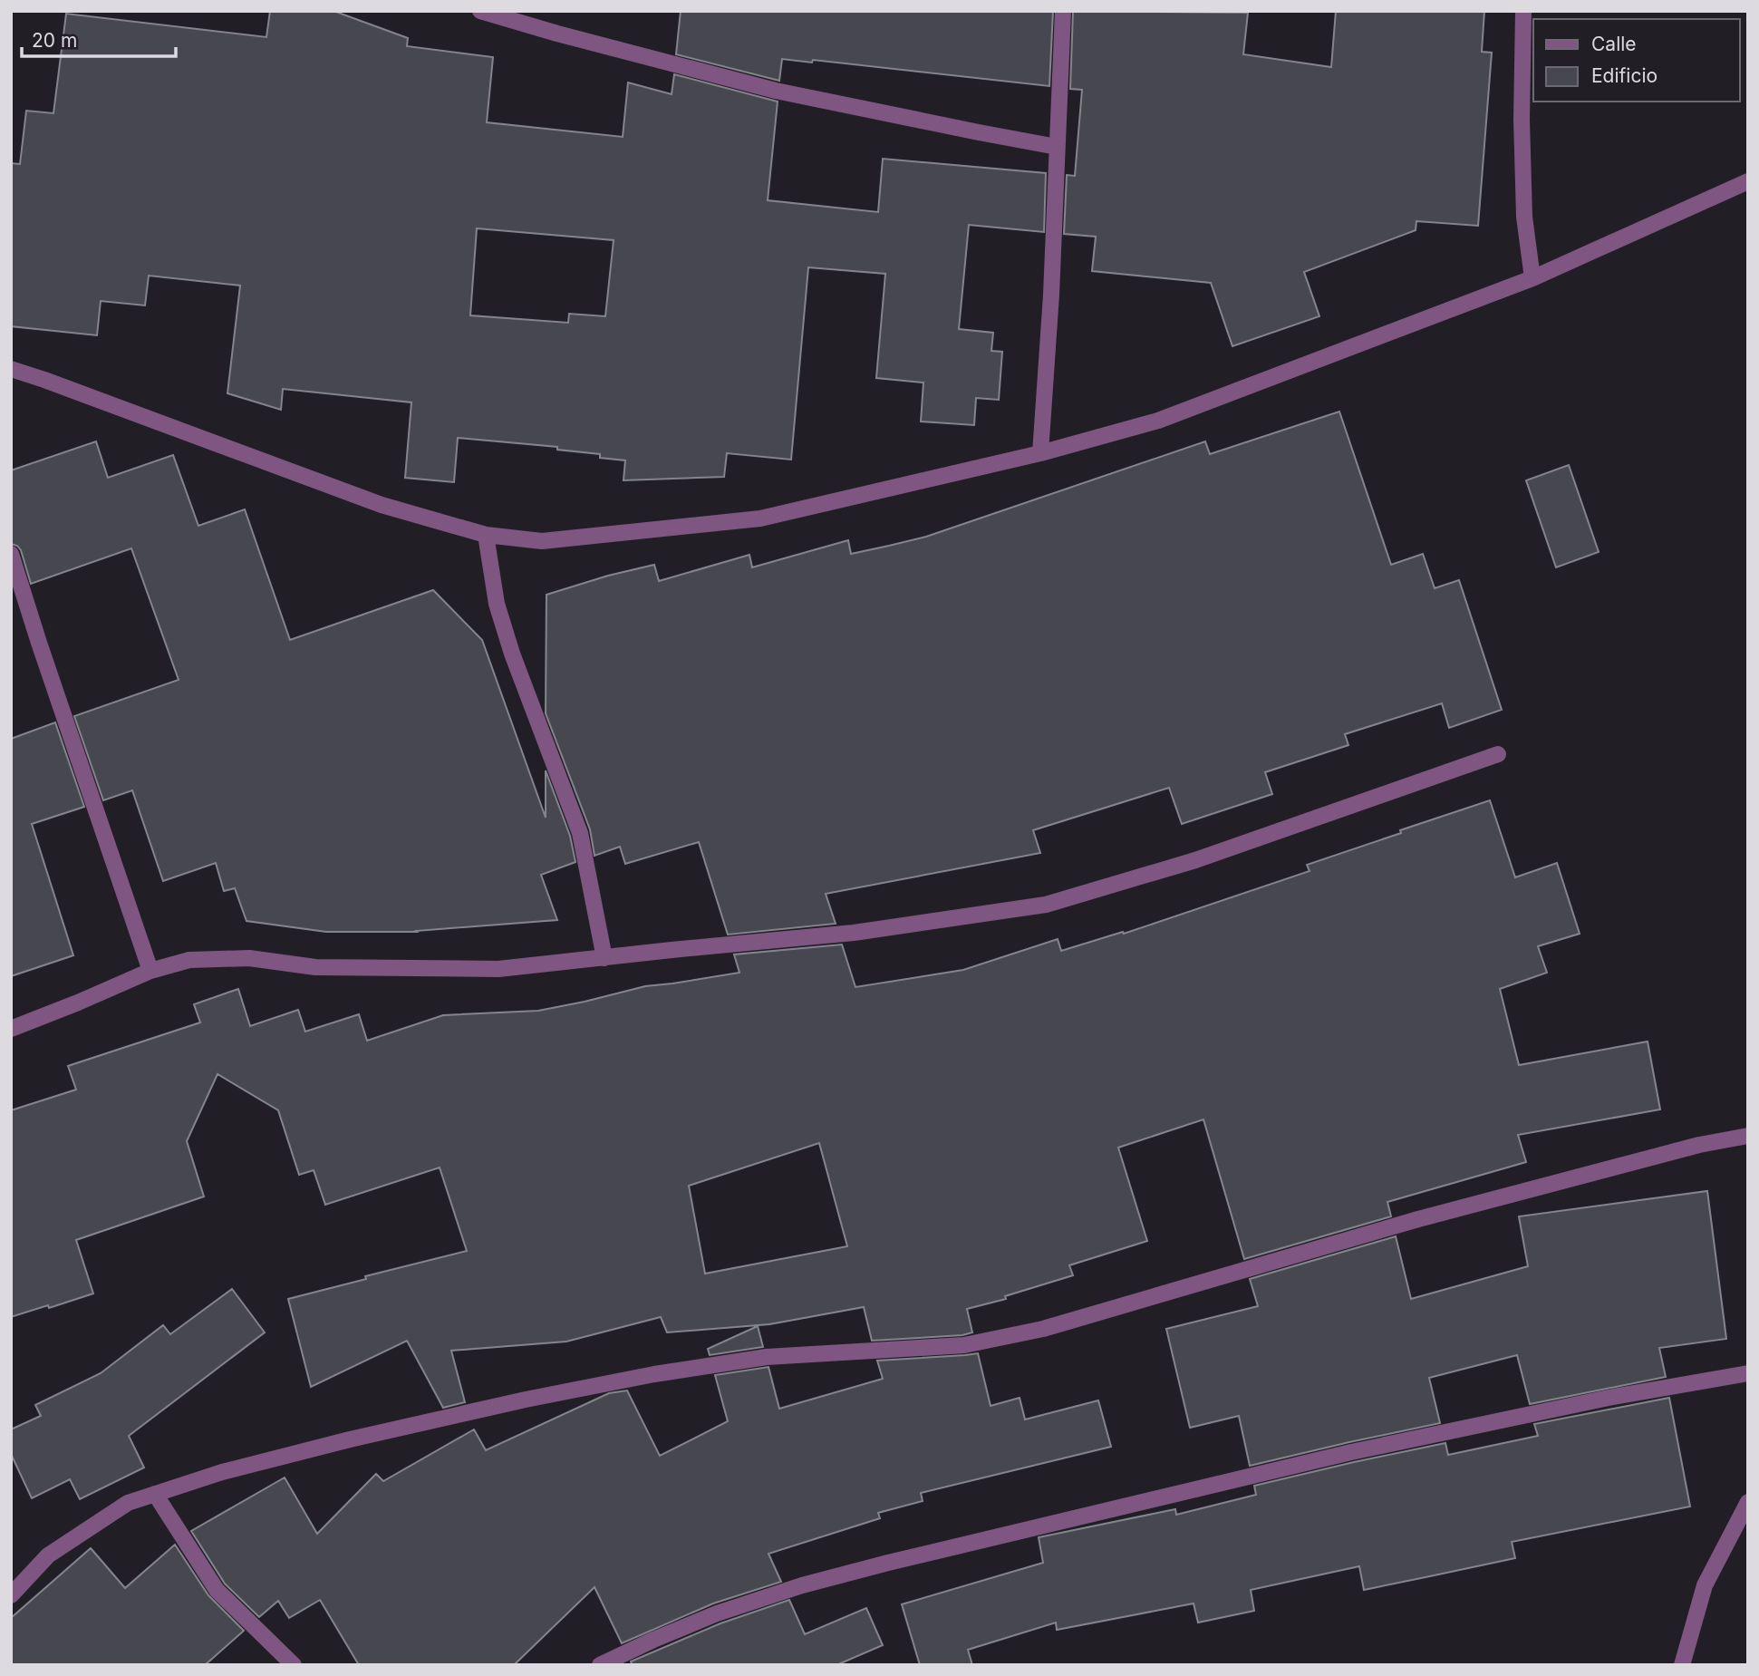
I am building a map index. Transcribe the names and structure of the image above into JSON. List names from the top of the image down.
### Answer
{
  "legend": ["Calle", "Edificio"],
  "scale_bar": "20 m"
}
